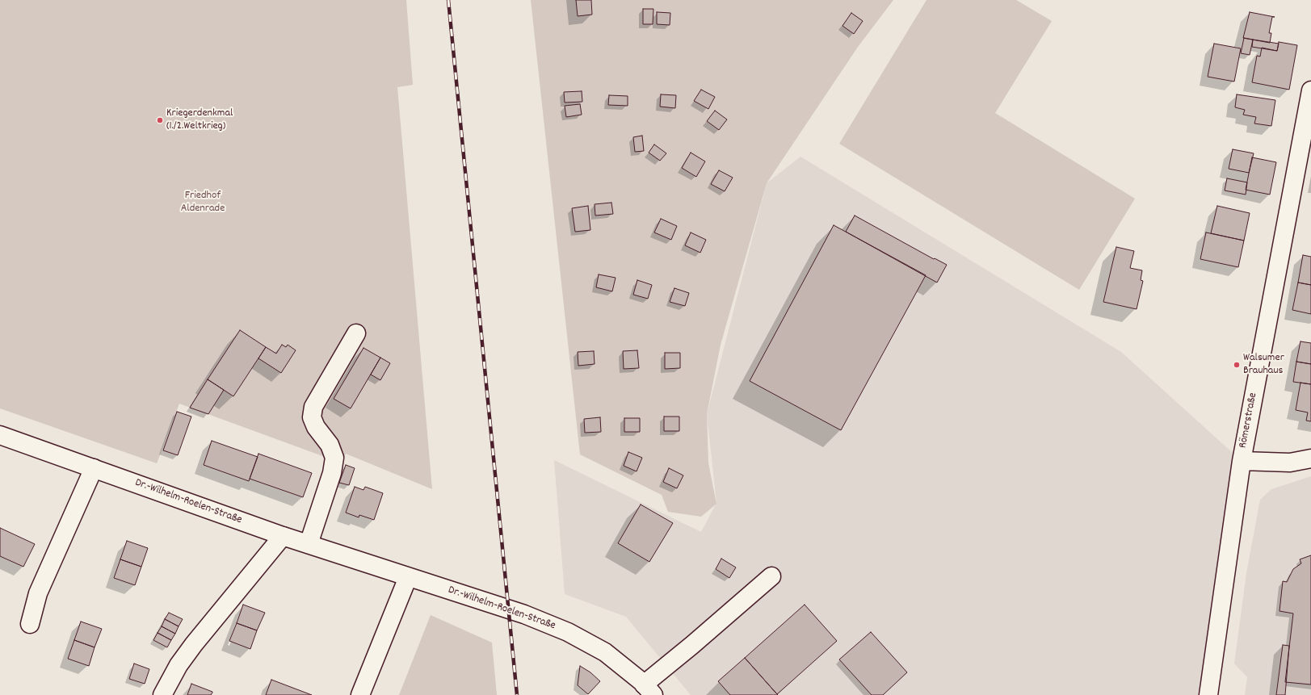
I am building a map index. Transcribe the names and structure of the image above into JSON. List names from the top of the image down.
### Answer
{
  "streets": {
    "street": ["Römerstraße", "Dr.-Wilhelm-Roelen-Straße"]
  },
  "parks": ["Friedhof Aldenrade"],
  "places": ["Kriegerdenkmal (1./2.Weltkrieg)", "Walsumer Brauhaus"]
}
